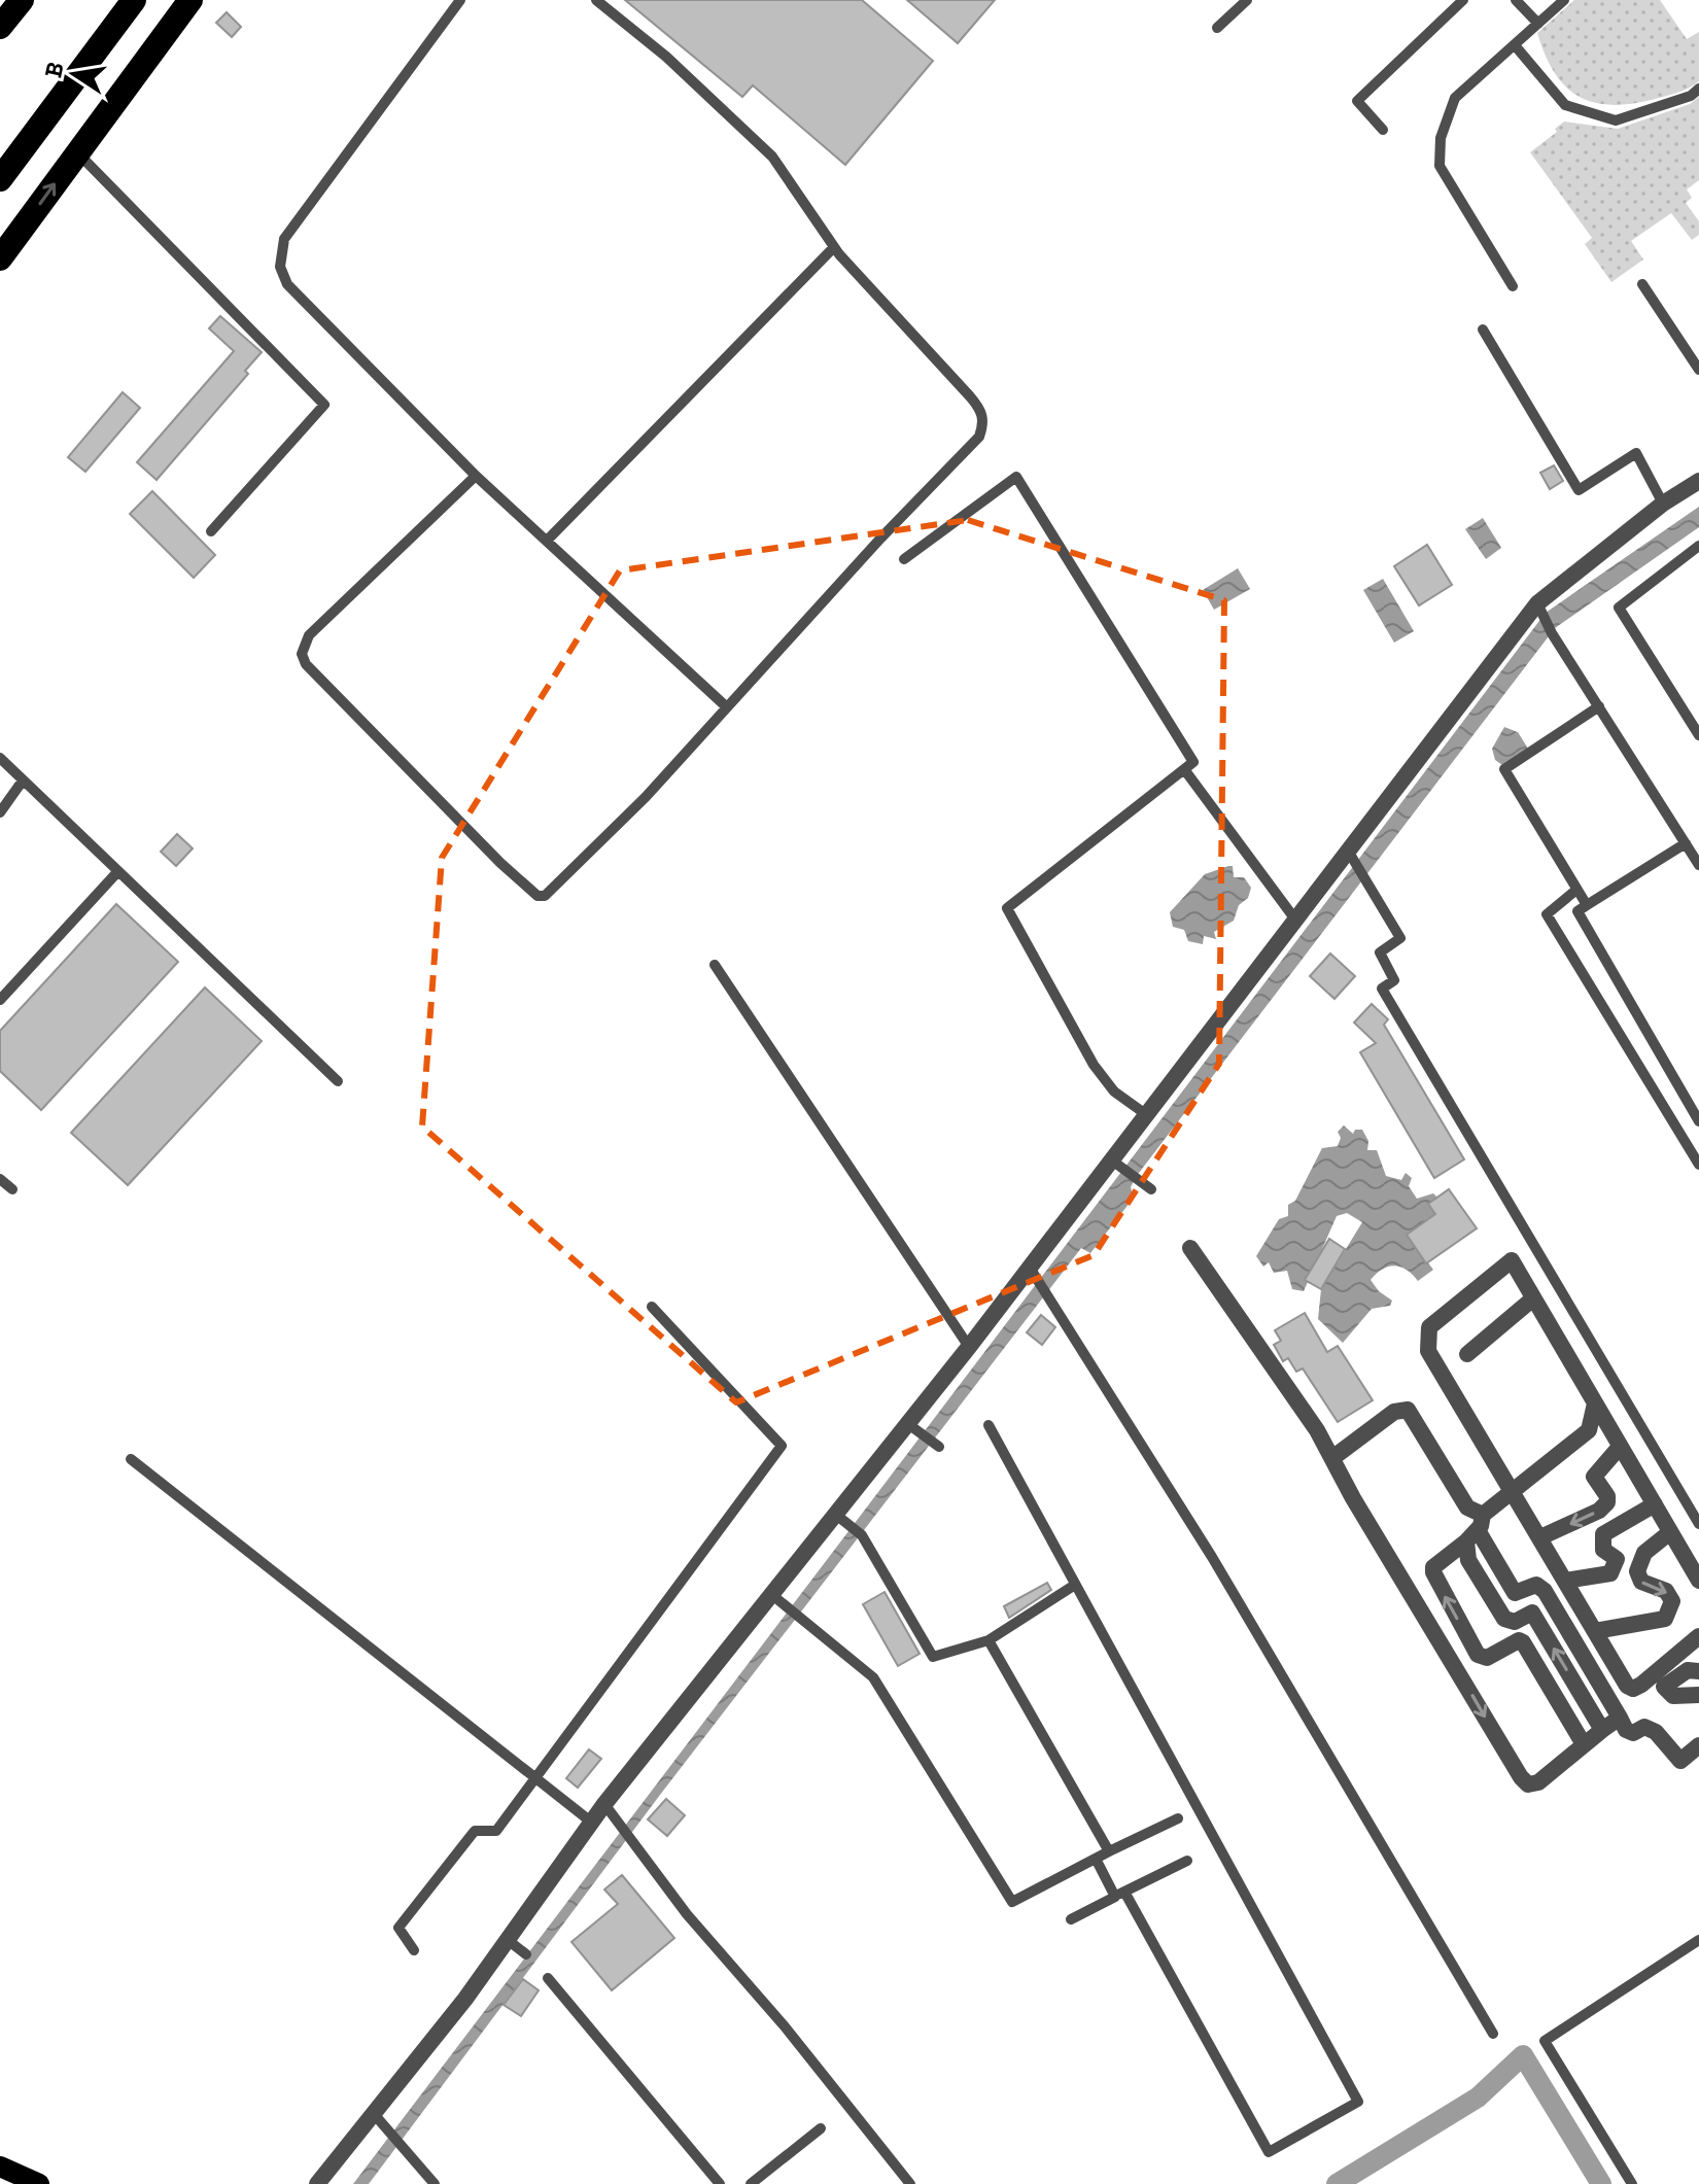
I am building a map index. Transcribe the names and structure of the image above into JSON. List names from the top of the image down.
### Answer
{
  "north": "left"
}
